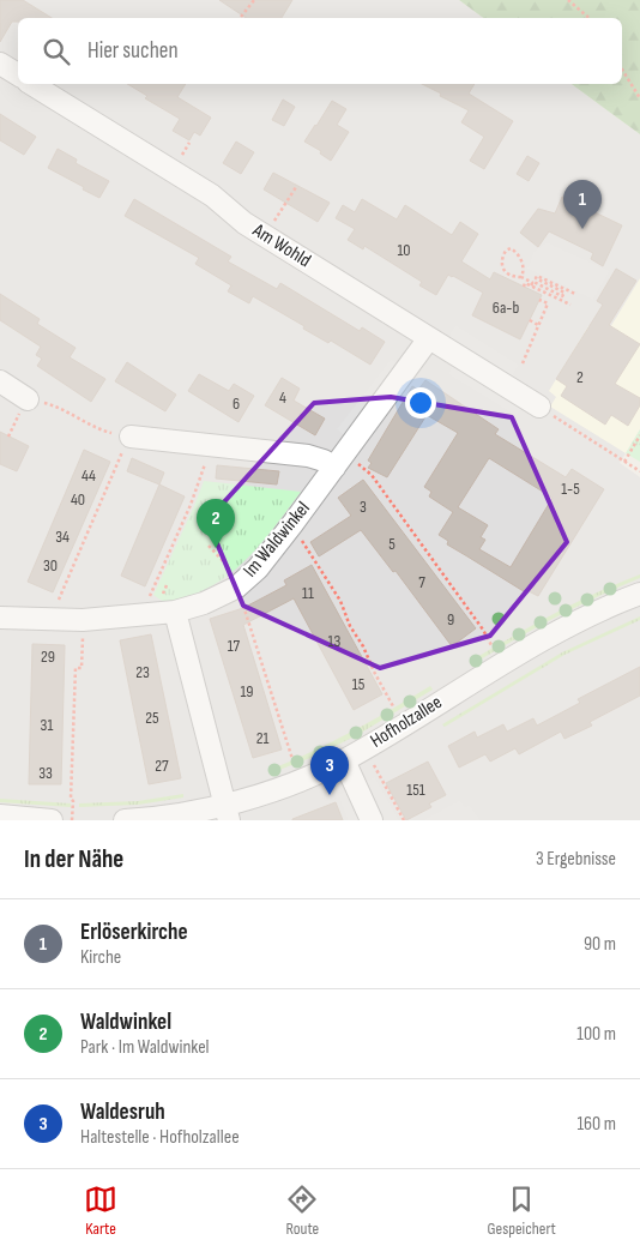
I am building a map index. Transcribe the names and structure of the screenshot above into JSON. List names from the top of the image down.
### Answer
{
  "streets": {
    "street": ["Am Wohld", "Im Waldwinkel", "Hofholzallee"]
  },
  "crossings": [
    ["Am Wohld", "Im Waldwinkel"]
  ],
  "house_numbers": [
    "10",
    "6a-b",
    "2",
    "4",
    "6",
    "44",
    "1-5",
    "40",
    "3",
    "34",
    "5",
    "30",
    "7",
    "11",
    "9",
    "13",
    "17",
    "29",
    "23",
    "15",
    "19",
    "25",
    "31",
    "21",
    "27",
    "33",
    "151"
  ],
  "page": {
    "search": "Hier suchen",
    "pins": ["1", "2", "3"],
    "heading": ["In der Nähe", "3 Ergebnisse"],
    "list": [
      {
        "mark": "1",
        "name": "Erlöserkirche",
        "note": "Kirche",
        "value": "90 m"
      },
      {
        "mark": "2",
        "name": "Waldwinkel",
        "note": "Park · Im Waldwinkel",
        "value": "100 m"
      },
      {
        "mark": "3",
        "name": "Waldesruh",
        "note": "Haltestelle · Hofholzallee",
        "value": "160 m"
      }
    ],
    "nav": ["Karte", "Route", "Gespeichert"]
  }
}
